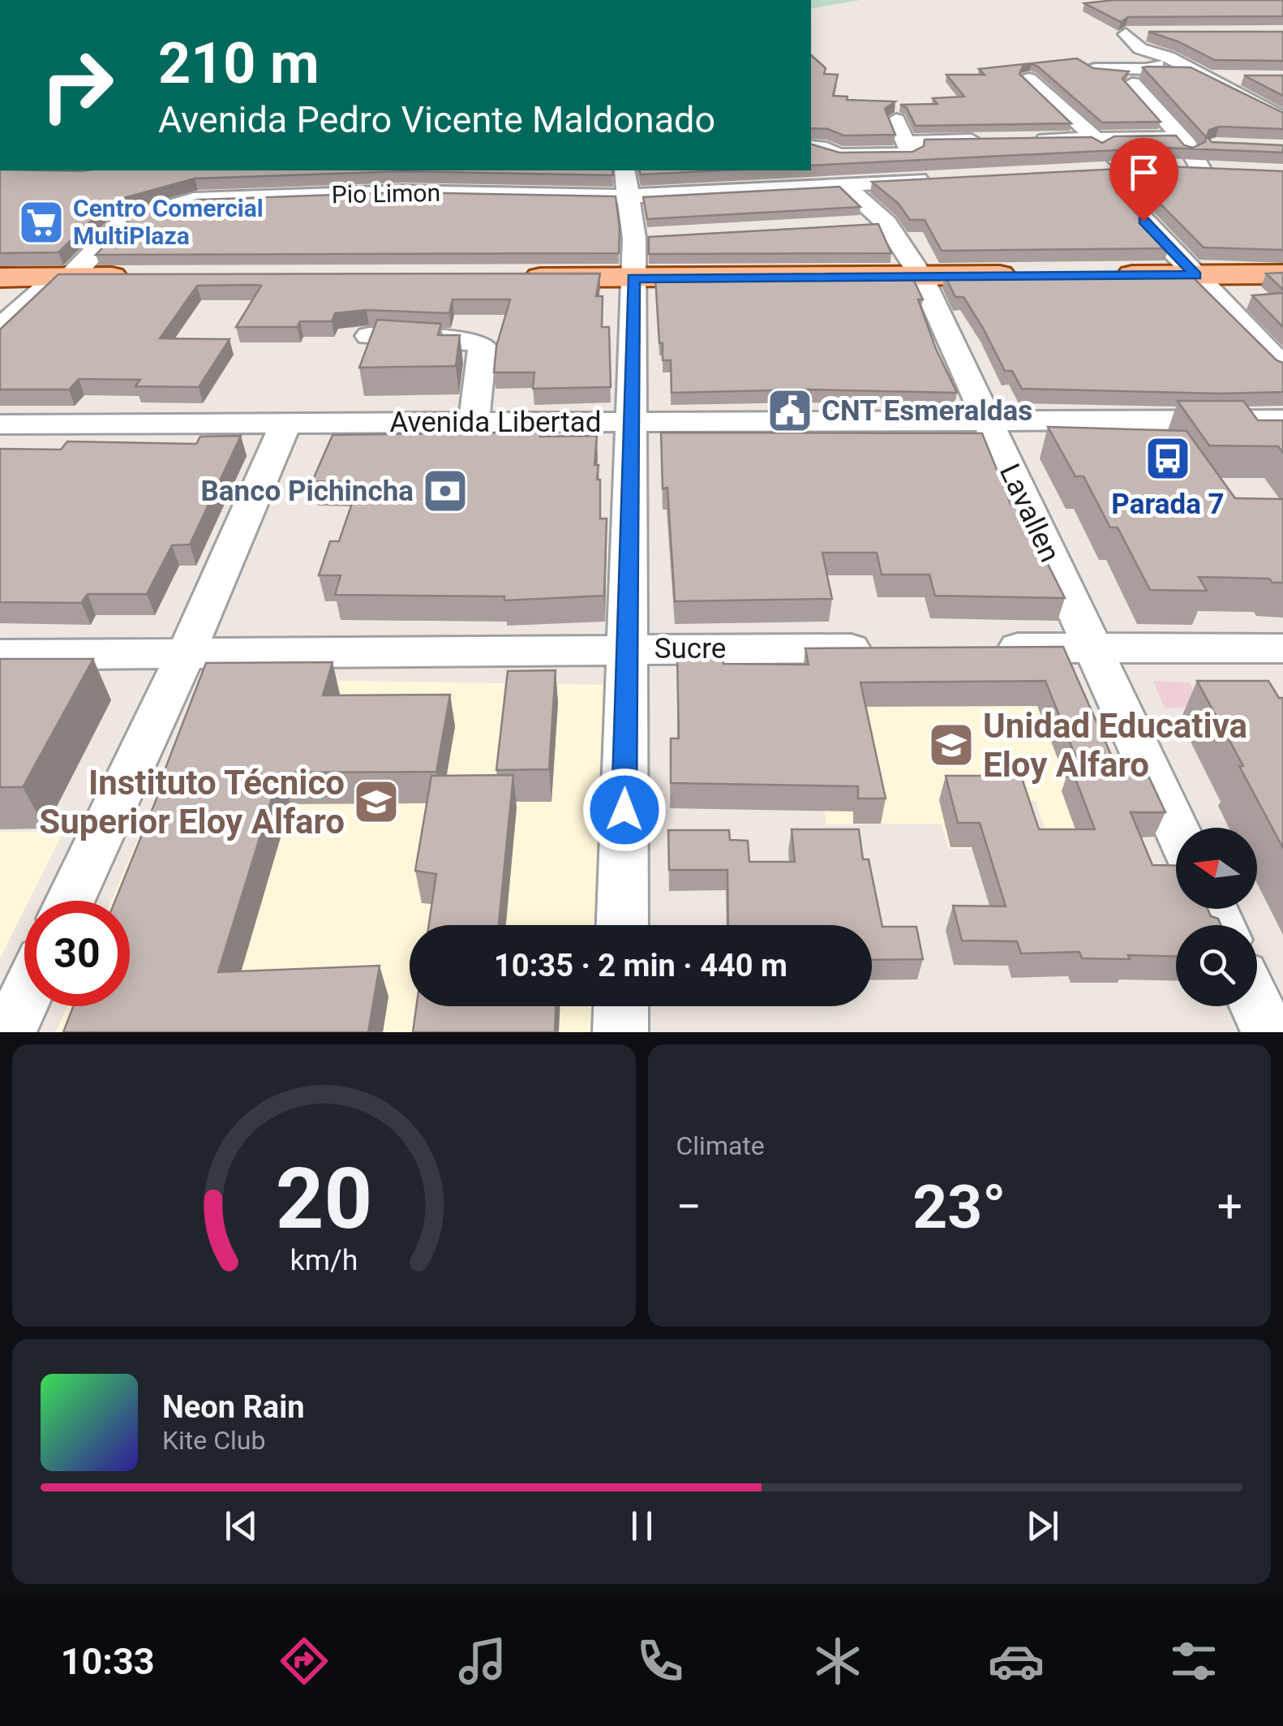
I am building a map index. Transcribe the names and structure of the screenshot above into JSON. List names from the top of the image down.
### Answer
{
  "streets": {
    "street": [
      "Pio Limon",
      "Avenida Libertad",
      "Lavallen",
      "Sucre"
    ]
  },
  "crossings": [
    ["Pio Limon", "Lavallen"],
    ["Avenida Libertad", "Lavallen"]
  ],
  "places": {
    "supermarket": ["Centro Comercial MultiPlaza"],
    "public building": ["CNT Esmeraldas"],
    "bus stop": ["Parada 7"],
    "bank": ["Banco Pichincha"],
    "school or university": ["Unidad Educativa Eloy Alfaro", "Instituto Técnico Superior Eloy Alfaro"]
  },
  "north": "left",
  "page": {
    "turn": ["210 m", "Avenida Pedro Vicente Maldonado"],
    "limit": "30",
    "trip": "10:35 · 2 min · 440 m",
    "tile": "Climate",
    "heat": ["−", "23°", "+"],
    "song": ["Neon Rain", "Kite Club"],
    "tabs": "10:33",
    "gauge": ["20", "km/h"]
  }
}
